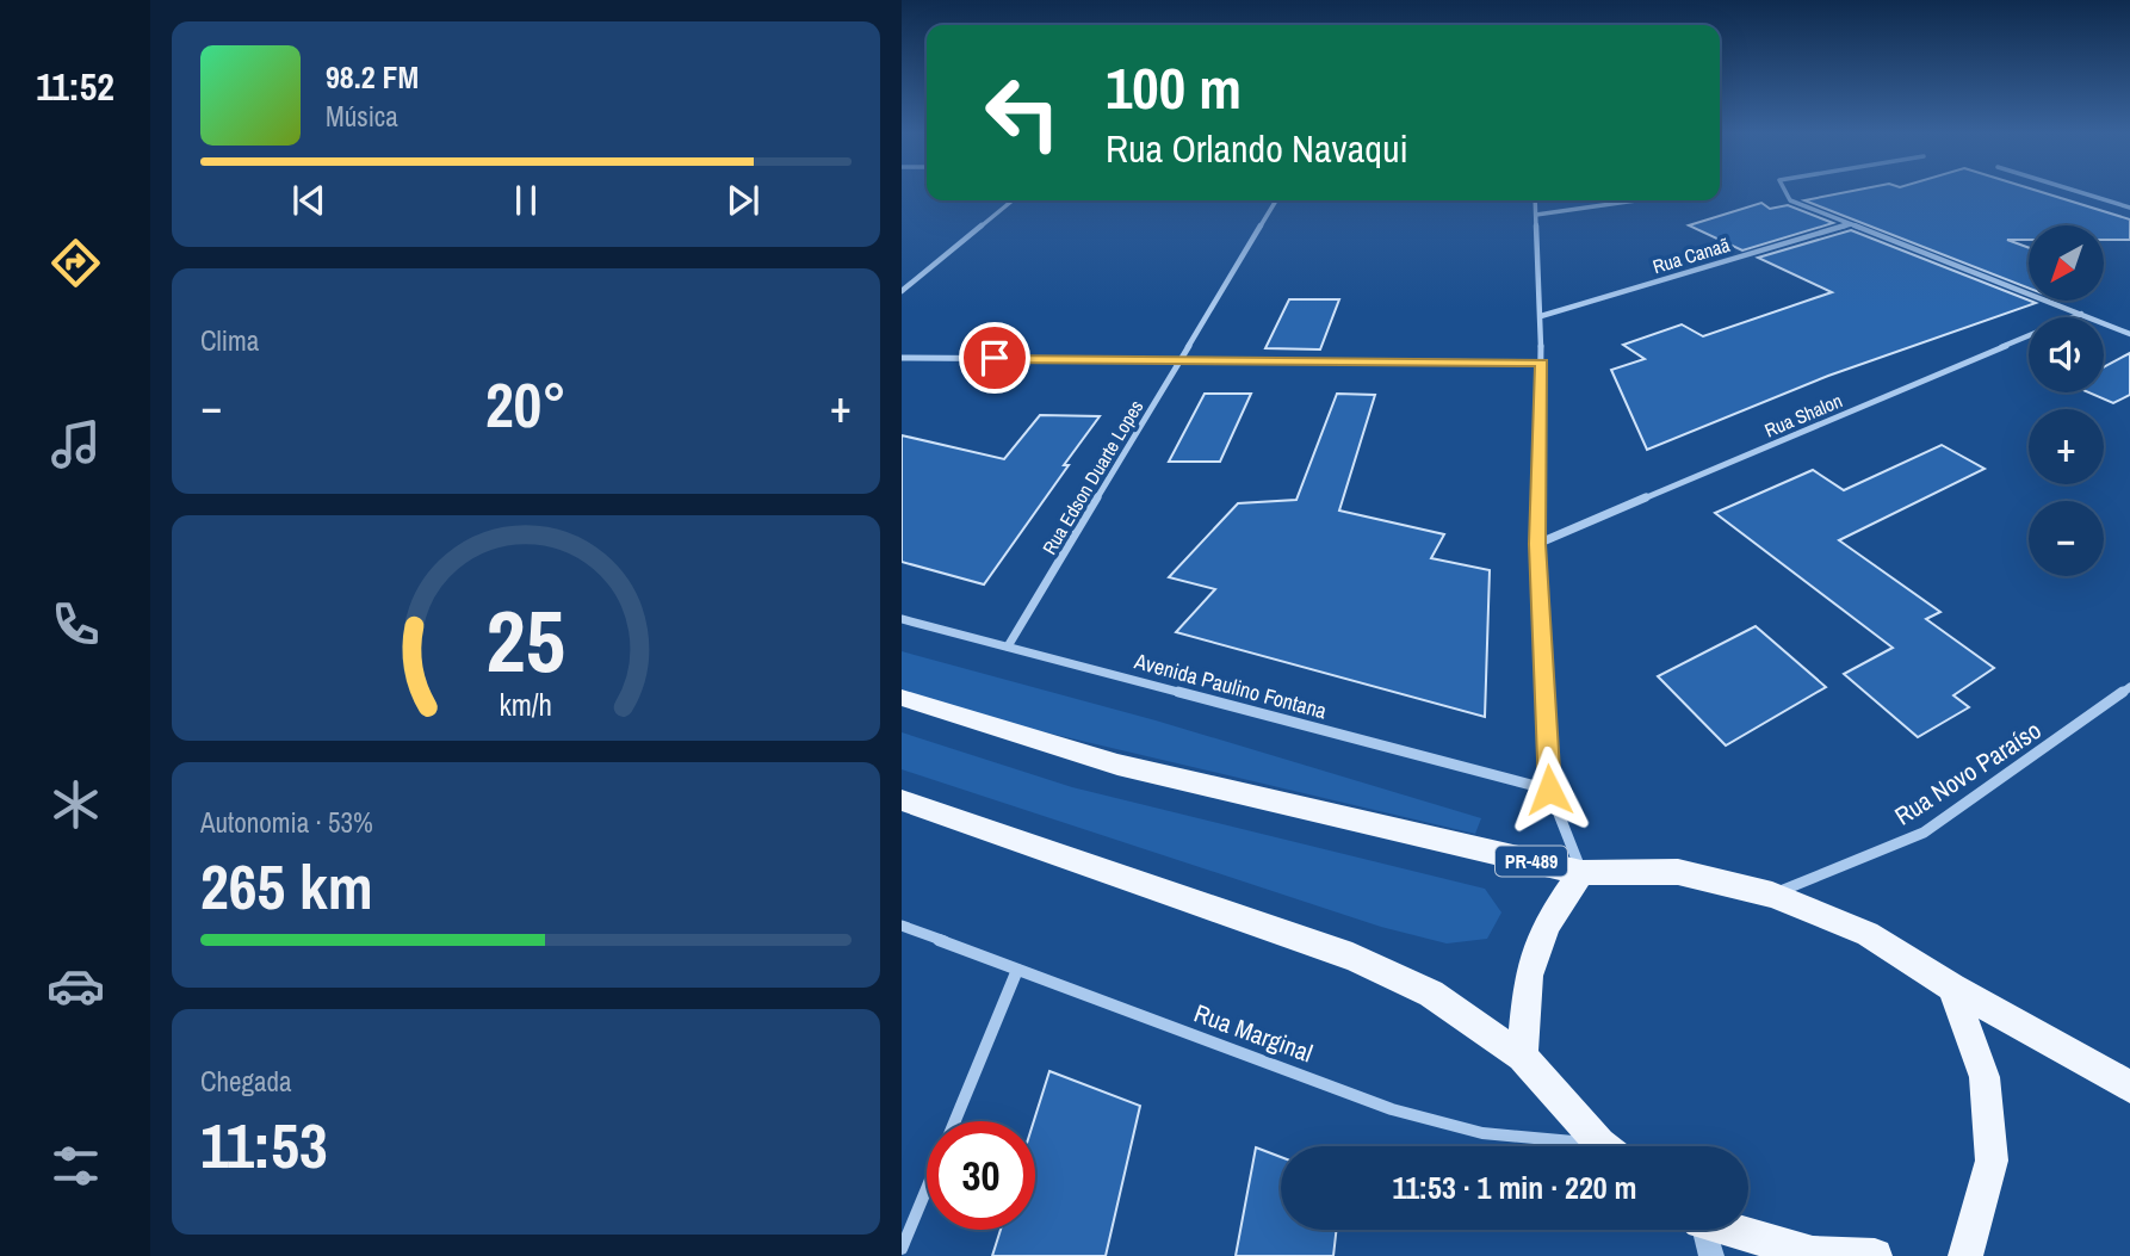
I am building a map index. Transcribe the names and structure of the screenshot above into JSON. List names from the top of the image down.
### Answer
{
  "streets": {
    "main road": ["PR-489"],
    "street": [
      "Rua Canaã",
      "Rua Shalon",
      "Rua Edson Duarte Lopes",
      "Avenida Paulino Fontana",
      "Rua Novo Paraíso",
      "Rua Marginal"
    ]
  },
  "crossings": [
    ["Rua Edson Duarte Lopes", "Avenida Paulino Fontana"],
    ["Rua Novo Paraíso", "PR-489"]
  ],
  "north": "bottom left",
  "page": {
    "tabs": "11:52",
    "turn": ["100 m", "Rua Orlando Navaqui"],
    "song": ["98.2 FM", "Música"],
    "map_buttons": ["+", "−"],
    "tile": [
      "Clima",
      ["Autonomia · 53%", "265 km"],
      ["Chegada", "11:53"]
    ],
    "heat": ["−", "20°", "+"],
    "limit": "30",
    "trip": "11:53 · 1 min · 220 m",
    "gauge": ["25", "km/h"]
  }
}
